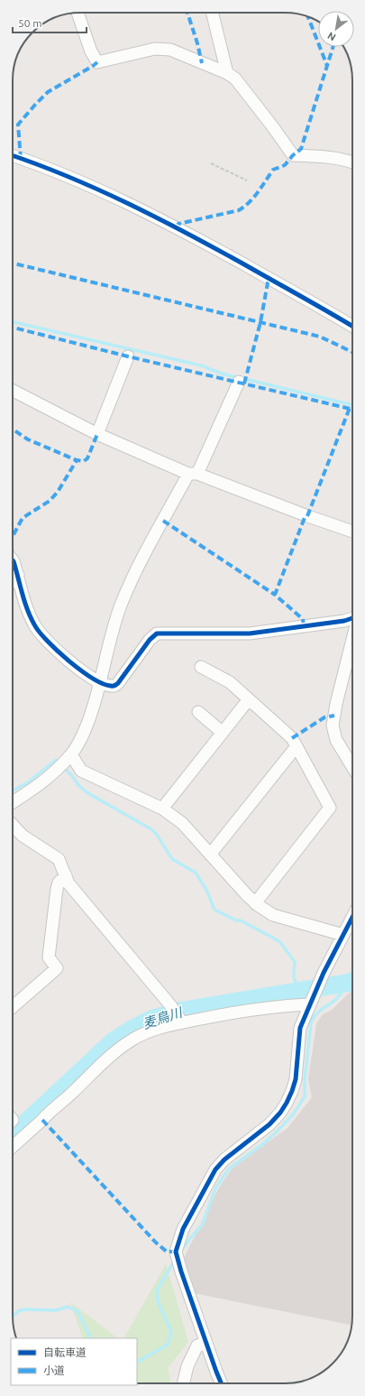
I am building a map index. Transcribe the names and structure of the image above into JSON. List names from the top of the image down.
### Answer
{
  "water": ["麦鳥川"],
  "legend": ["自転車道", "小道"],
  "scale_bar": "50 m",
  "north": "bottom left"
}
